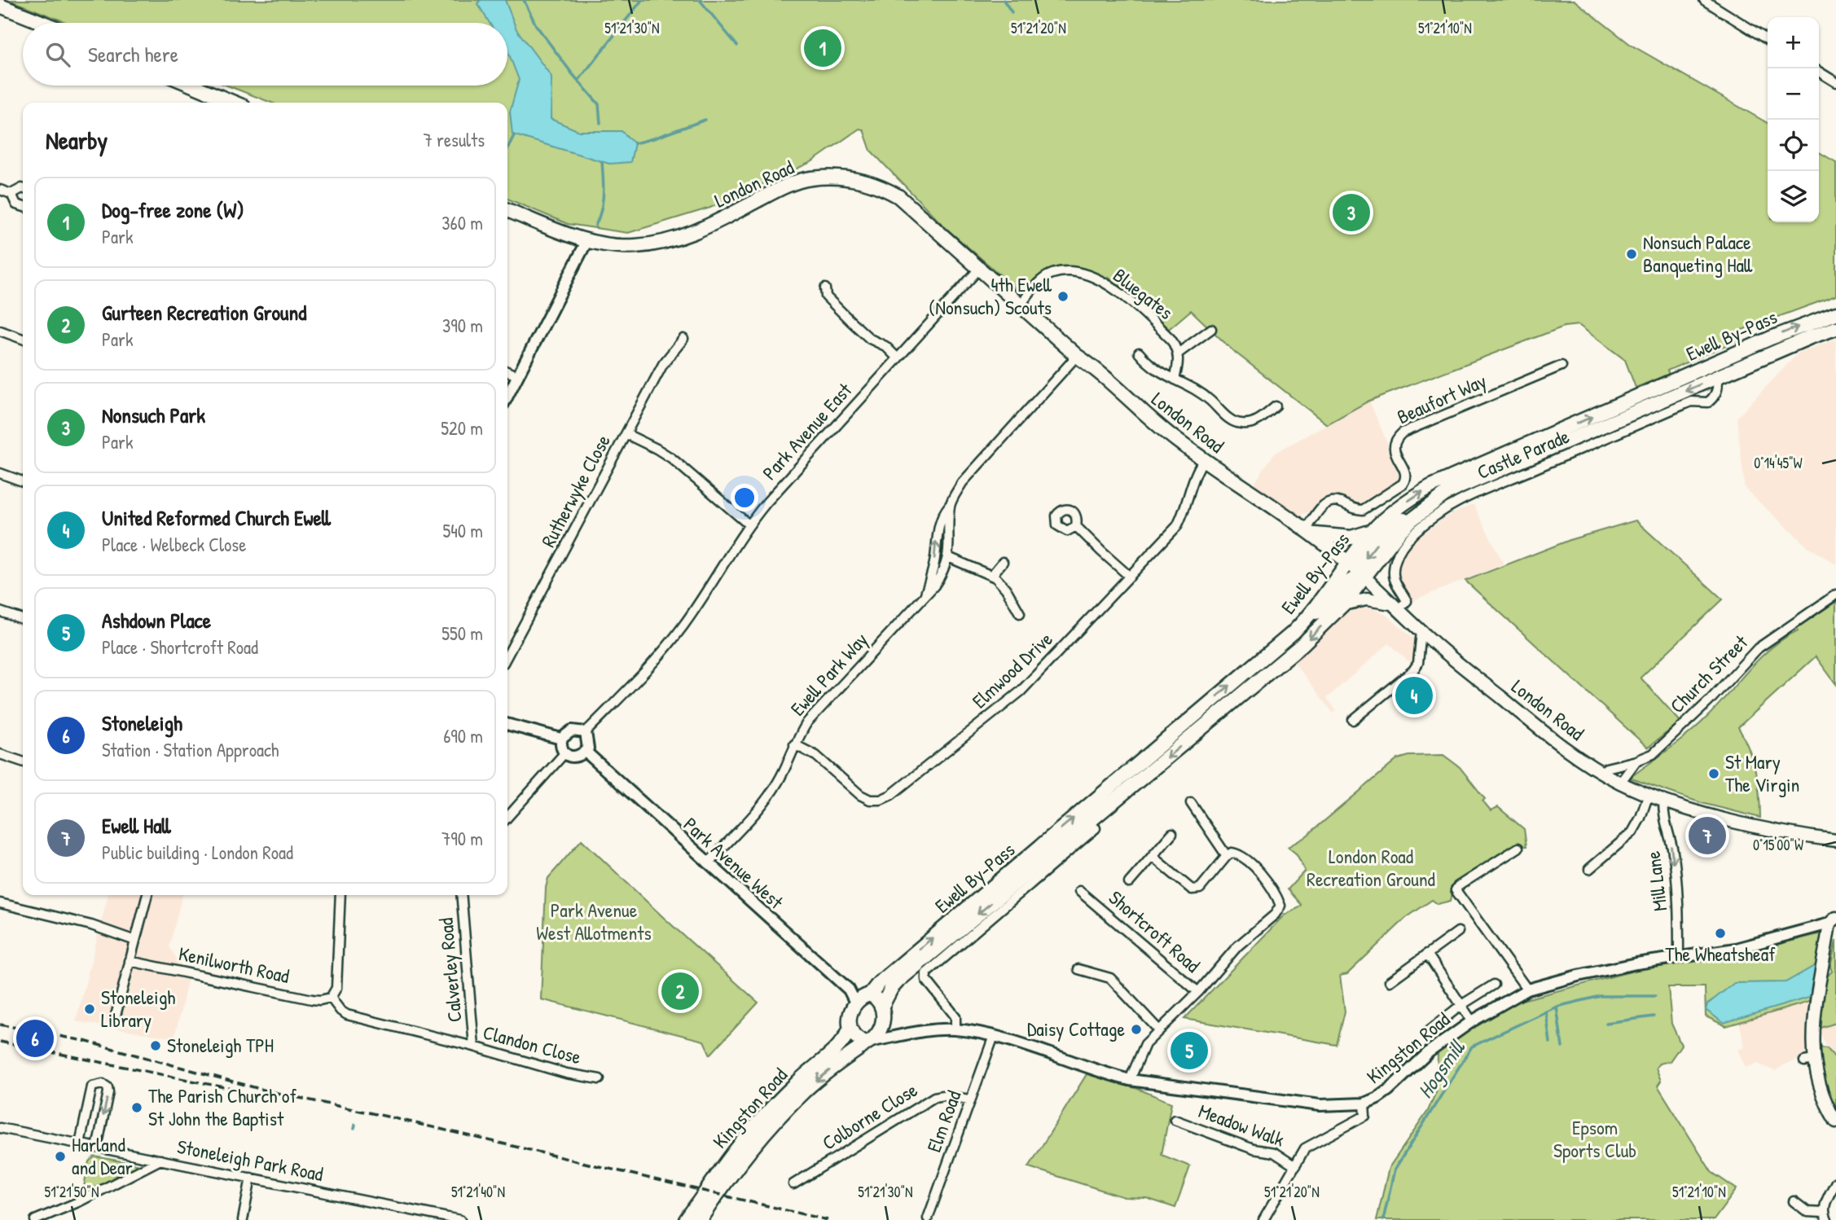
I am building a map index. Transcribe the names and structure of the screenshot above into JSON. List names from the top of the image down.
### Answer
{
  "streets": {
    "highway": ["London Road", "Ewell By-Pass", "Kingston Road"],
    "street": [
      "Bluegates",
      "Beaufort Way",
      "Park Avenue East",
      "Castle Parade",
      "Rutherwyke Close",
      "Elmwood Drive",
      "Ewell Park Way",
      "Church Street",
      "Park Avenue West",
      "Mill Lane",
      "Shortcroft Road",
      "Kenilworth Road",
      "Calverley Road",
      "Clandon Close",
      "Colborne Close",
      "Elm Road",
      "Meadow Walk",
      "Stoneleigh Park Road"
    ]
  },
  "crossings": [
    ["London Road", "Bluegates"],
    ["London Road", "Ewell By-Pass"],
    ["London Road", "Beaufort Way"],
    ["London Road", "Park Avenue East"],
    ["London Road", "Castle Parade"],
    ["London Road", "Elmwood Drive"],
    ["London Road", "Ewell Park Way"],
    ["London Road", "Church Street"],
    ["London Road", "Mill Lane"],
    ["Ewell By-Pass", "Castle Parade"],
    ["Ewell By-Pass", "Park Avenue West"],
    ["Ewell By-Pass", "Kingston Road"],
    ["Park Avenue East", "Park Avenue West"],
    ["Elmwood Drive", "Ewell Park Way"],
    ["Ewell Park Way", "Park Avenue West"],
    ["Park Avenue West", "Kingston Road"],
    ["Mill Lane", "Kingston Road"],
    ["Shortcroft Road", "Kingston Road"],
    ["Kenilworth Road", "Clandon Close"],
    ["Calverley Road", "Clandon Close"],
    ["Kingston Road", "Elm Road"],
    ["Kingston Road", "Meadow Walk"],
    ["Colborne Close", "Elm Road"]
  ],
  "one_way": ["Mill Lane"],
  "water": ["Hogsmill"],
  "parks": ["London Road Recreation Ground", "Park Avenue West Allotments", "Epsom Sports Club"],
  "places": [
    "Nonsuch Palace Banqueting Hall",
    "4th Ewell (Nonsuch) Scouts",
    "St Mary The Virgin",
    "The Wheatsheaf",
    "Stoneleigh Library",
    "Daisy Cottage",
    "Stoneleigh TPH",
    "The Parish Church of St John the Baptist",
    "Harland and Dear"
  ],
  "page": {
    "map_buttons": ["+", "−"],
    "search": "Search here",
    "pins": [
      "1",
      "3",
      "4",
      "7",
      "2",
      "6",
      "5"
    ],
    "heading": ["Nearby", "7 results"],
    "list": [
      {
        "mark": "1",
        "name": "Dog-free zone (W)",
        "note": "Park",
        "value": "360 m"
      },
      {
        "mark": "2",
        "name": "Gurteen Recreation Ground",
        "note": "Park",
        "value": "390 m"
      },
      {
        "mark": "3",
        "name": "Nonsuch Park",
        "note": "Park",
        "value": "520 m"
      },
      {
        "mark": "4",
        "name": "United Reformed Church Ewell",
        "note": "Place · Welbeck Close",
        "value": "540 m"
      },
      {
        "mark": "5",
        "name": "Ashdown Place",
        "note": "Place · Shortcroft Road",
        "value": "550 m"
      },
      {
        "mark": "6",
        "name": "Stoneleigh",
        "note": "Station · Station Approach",
        "value": "690 m"
      },
      {
        "mark": "7",
        "name": "Ewell Hall",
        "note": "Public building · London Road",
        "value": "790 m"
      }
    ]
  },
  "coordinates": [
    "51°21'30\"N",
    "51°21'20\"N",
    "51°21'10\"N",
    "0°14'45\"W",
    "0°15'00\"W",
    "51°21'50\"N",
    "51°21'40\"N"
  ]
}
